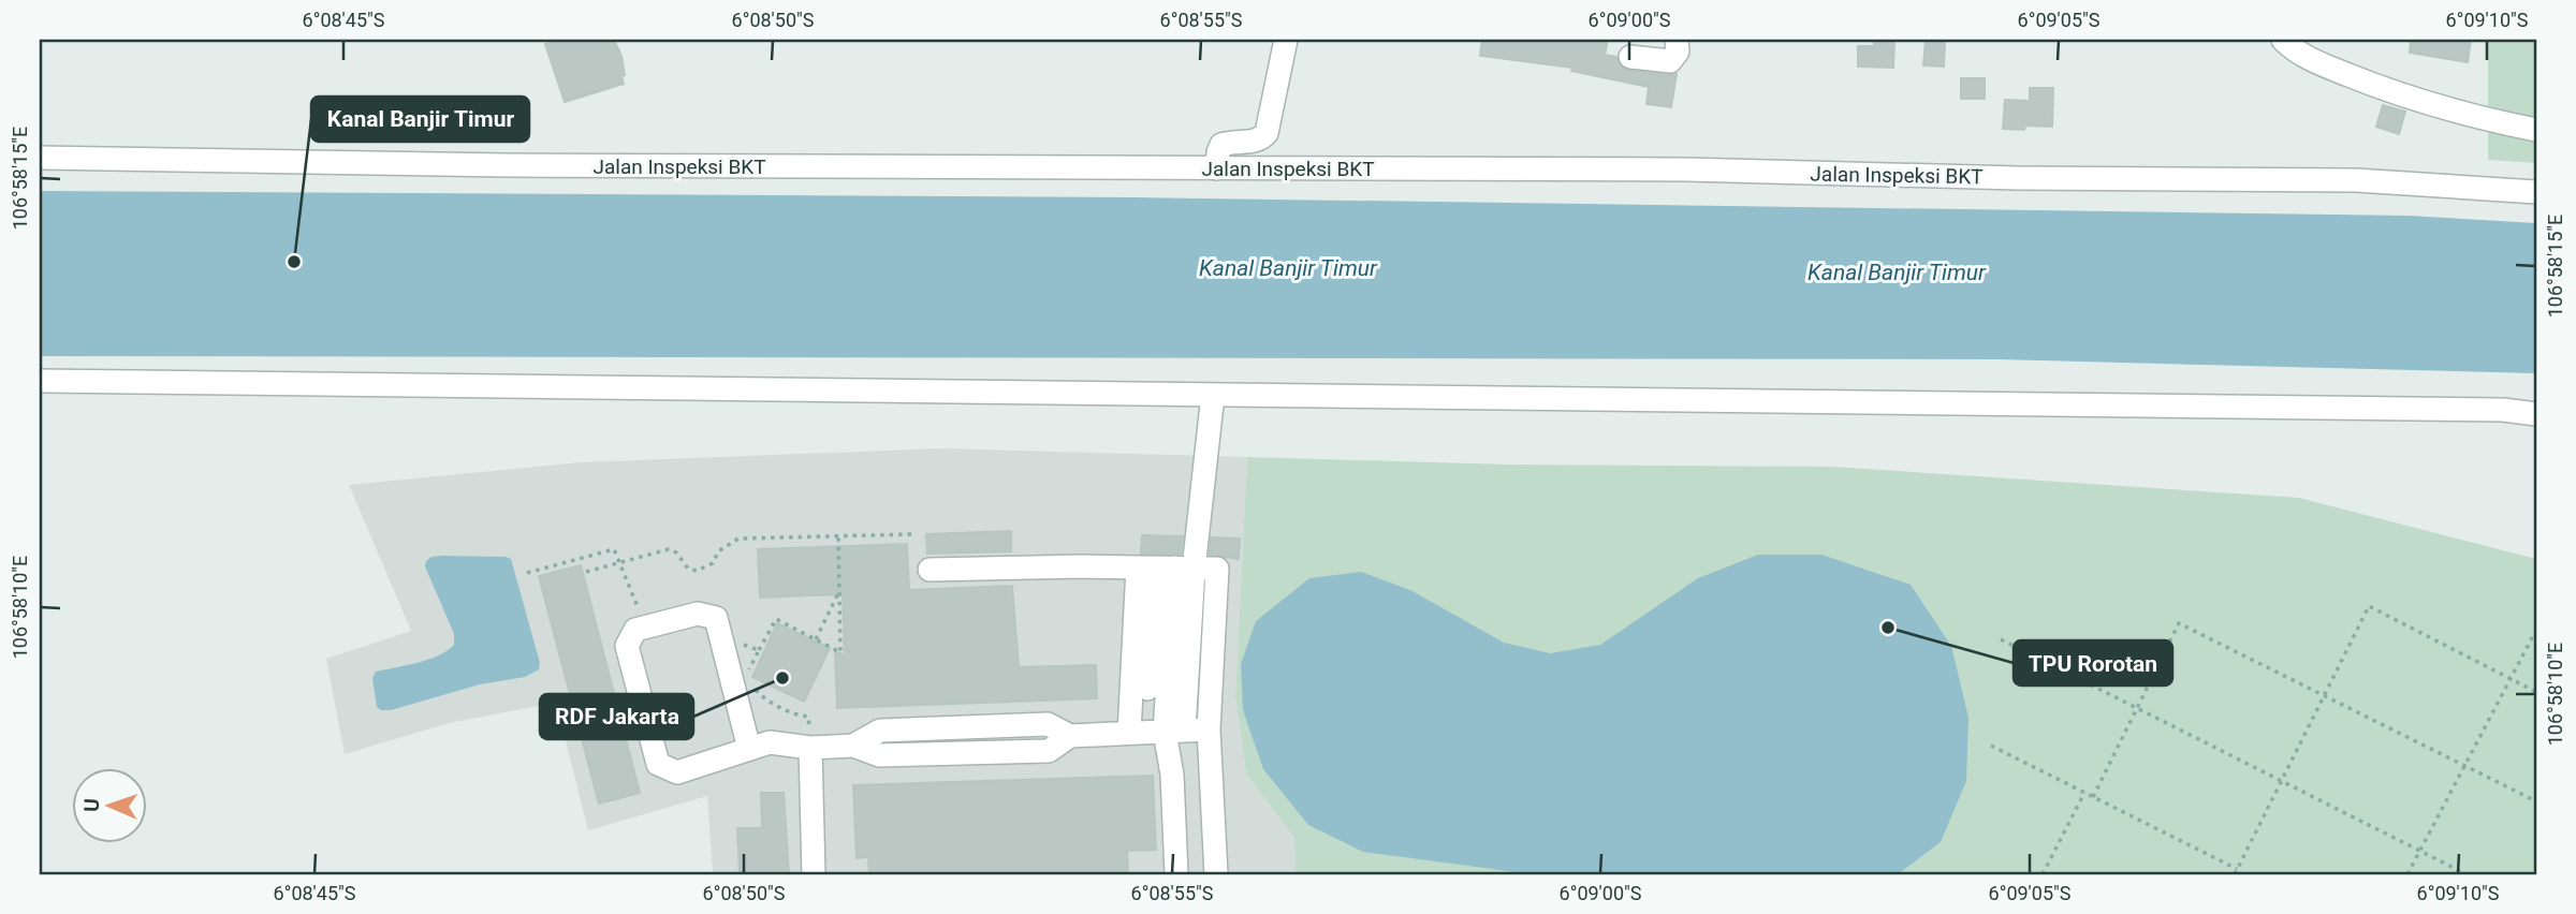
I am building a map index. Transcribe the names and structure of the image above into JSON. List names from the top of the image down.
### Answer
{
  "streets": {
    "street": ["Jalan Inspeksi BKT"]
  },
  "water": ["Kanal Banjir Timur"],
  "places": ["Kanal Banjir Timur", "TPU Rorotan", "RDF Jakarta"],
  "north": "left",
  "coordinates": [
    "6°08'45\"S",
    "6°08'50\"S",
    "6°08'55\"S",
    "6°09'00\"S",
    "6°09'05\"S",
    "6°09'10\"S",
    "106°58'15\"E",
    "106°58'10\"E"
  ]
}
